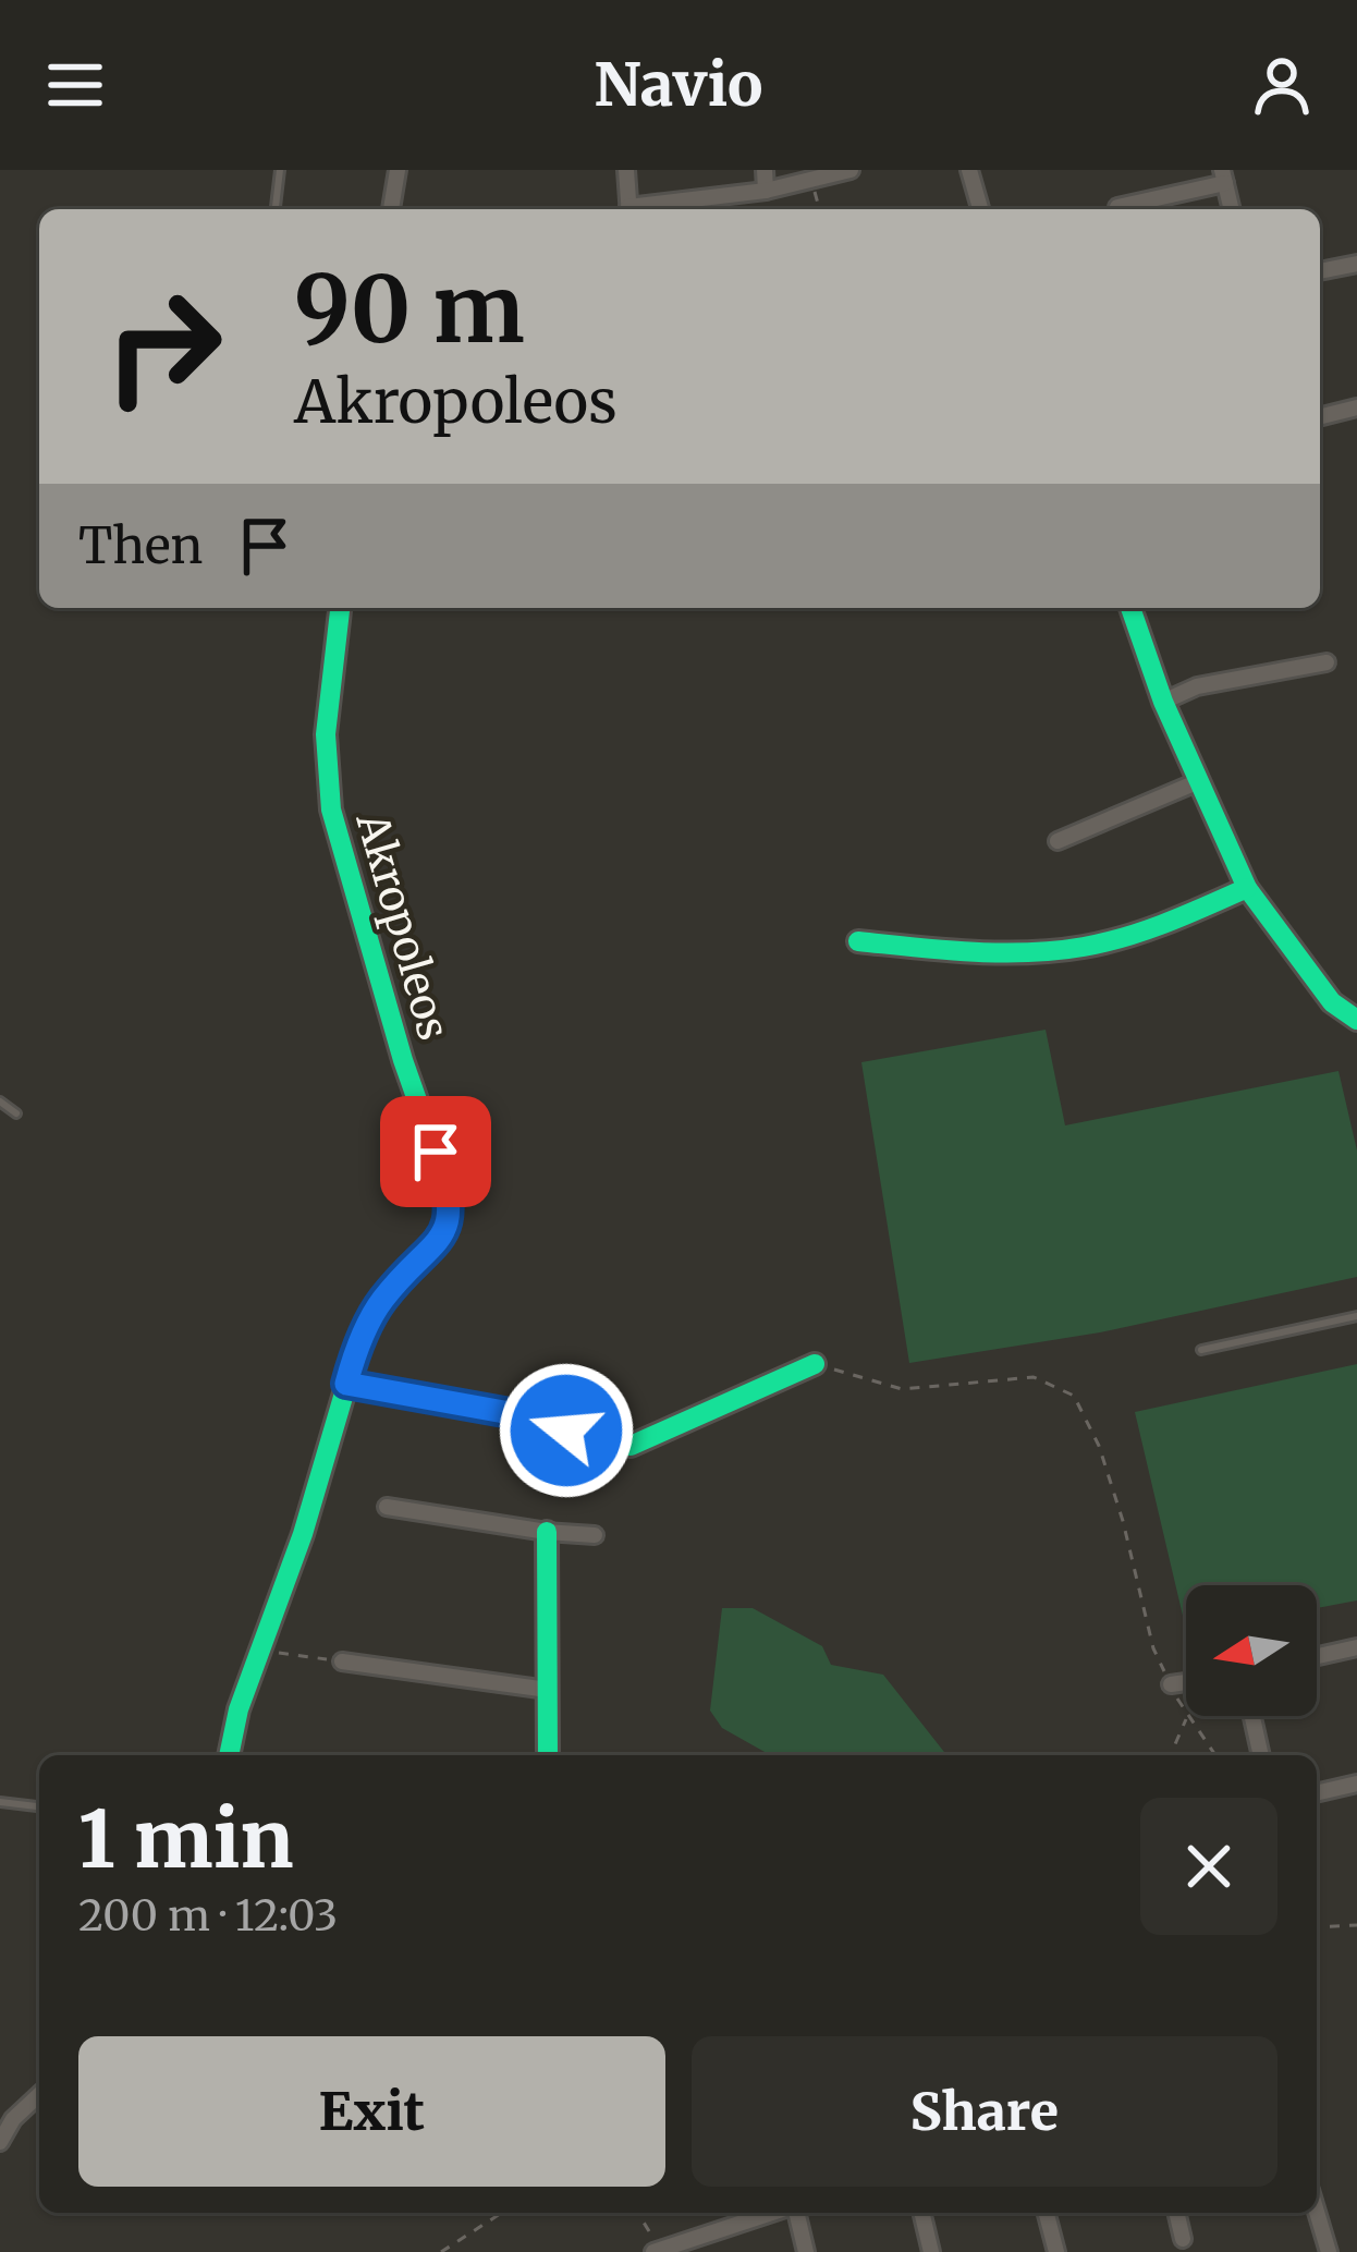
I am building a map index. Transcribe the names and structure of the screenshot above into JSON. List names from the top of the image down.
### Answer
{
  "streets": {
    "street": ["Akropoleos"]
  },
  "north": "left",
  "page": {
    "header": "Navio",
    "turn": ["90 m", "Akropoleos"],
    "then": "Then",
    "heading": ["1 min", "200 m · 12:03"],
    "buttons": ["Exit", "Share"]
  }
}
